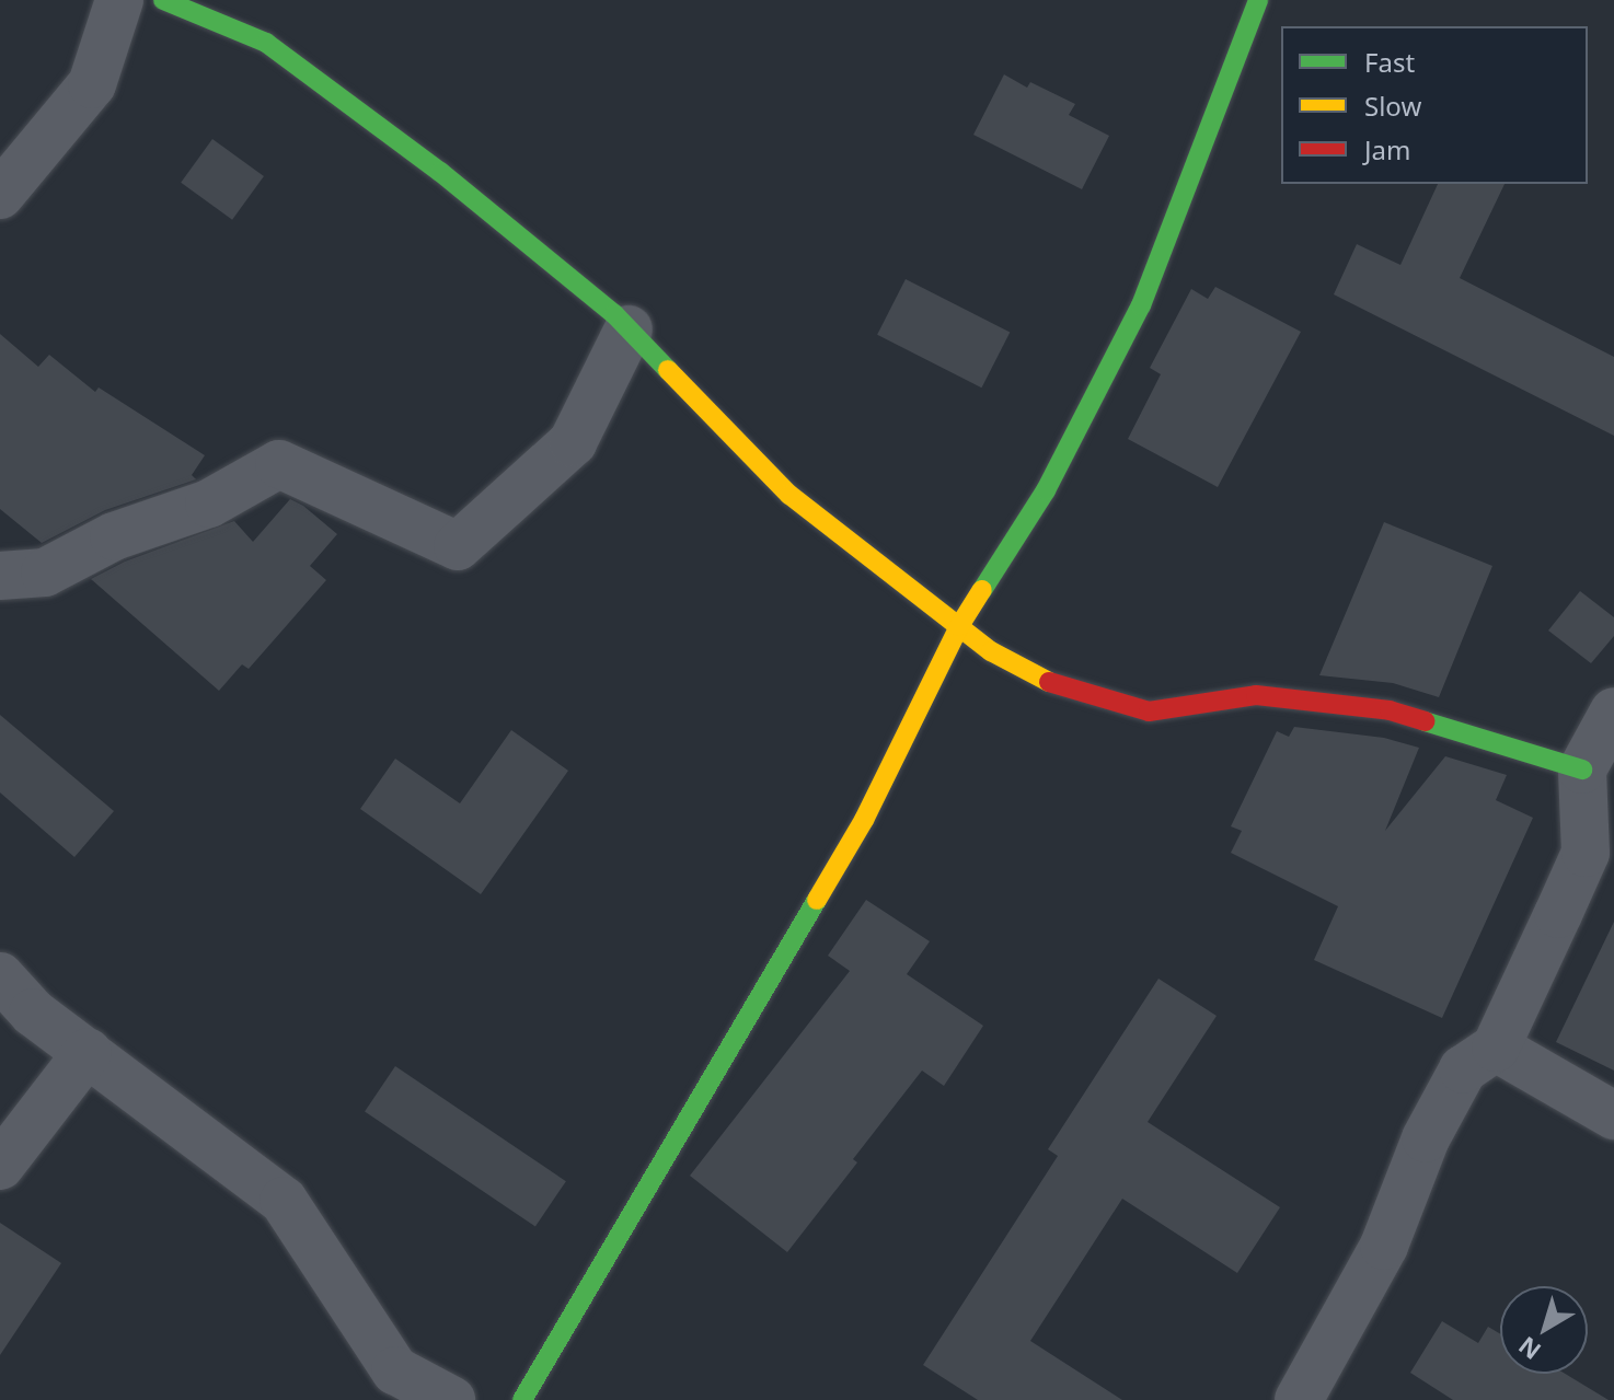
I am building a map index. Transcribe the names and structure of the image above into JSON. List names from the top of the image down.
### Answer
{
  "legend": ["Fast", "Slow", "Jam"],
  "north": "bottom left"
}
